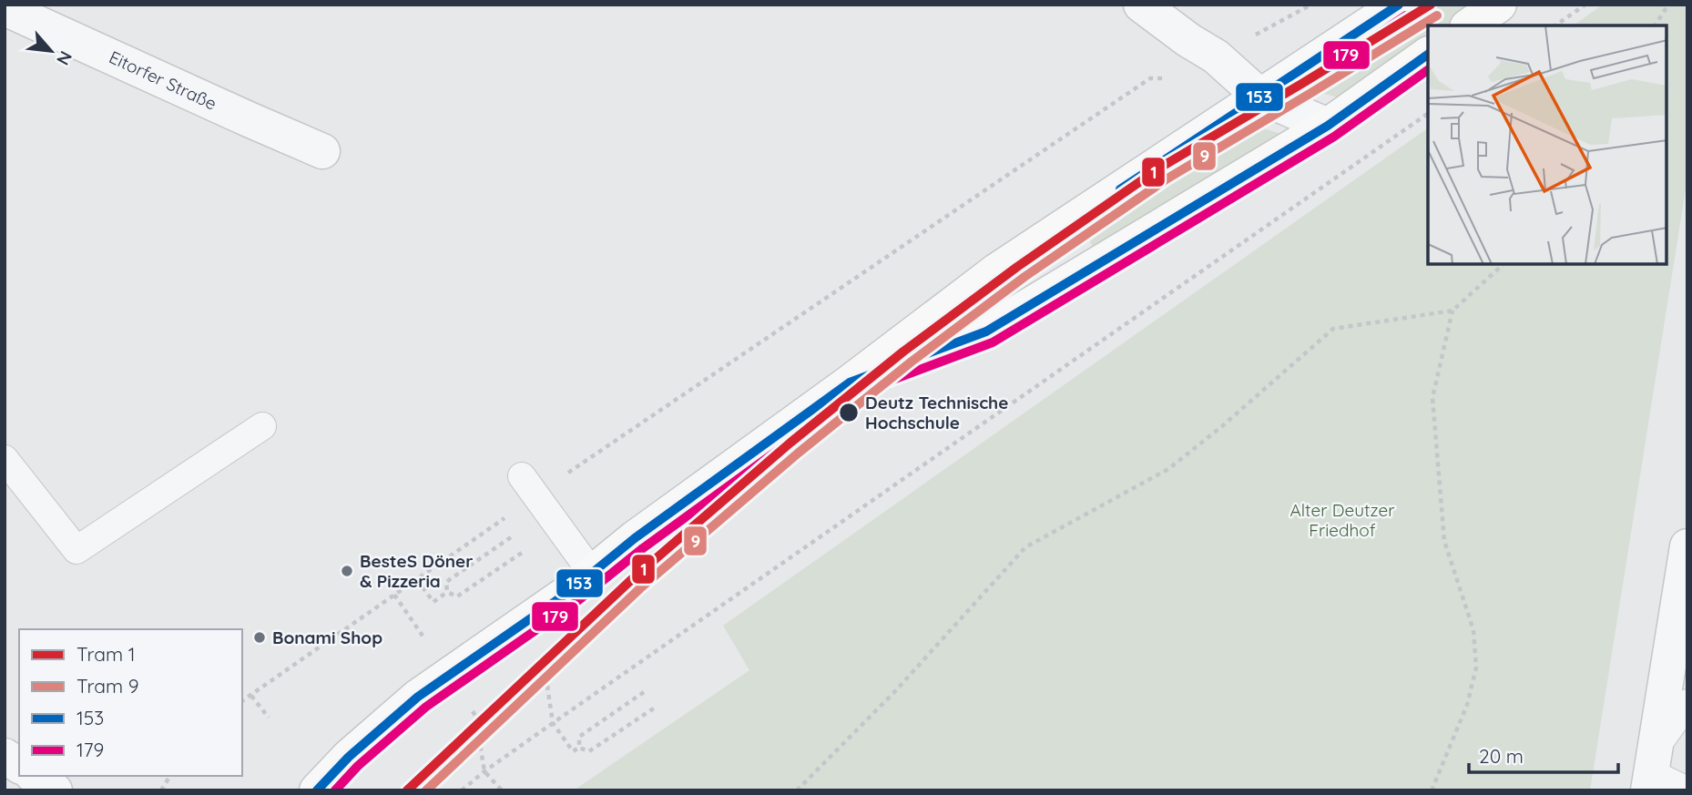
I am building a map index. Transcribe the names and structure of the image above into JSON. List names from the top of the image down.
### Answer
{
  "streets": {
    "street": ["Eitorfer Straße"]
  },
  "parks": ["Alter Deutzer Friedhof"],
  "places": ["Deutz Technische Hochschule", "BesteS Döner & Pizzeria", "Bonami Shop"],
  "lines": [
    "tram line 1",
    "transit line 153",
    "tram line 9",
    "transit line 179"
  ],
  "legend": [
    "Tram 1",
    "Tram 9",
    "153",
    "179"
  ],
  "scale_bar": "20 m",
  "north": "bottom right"
}
